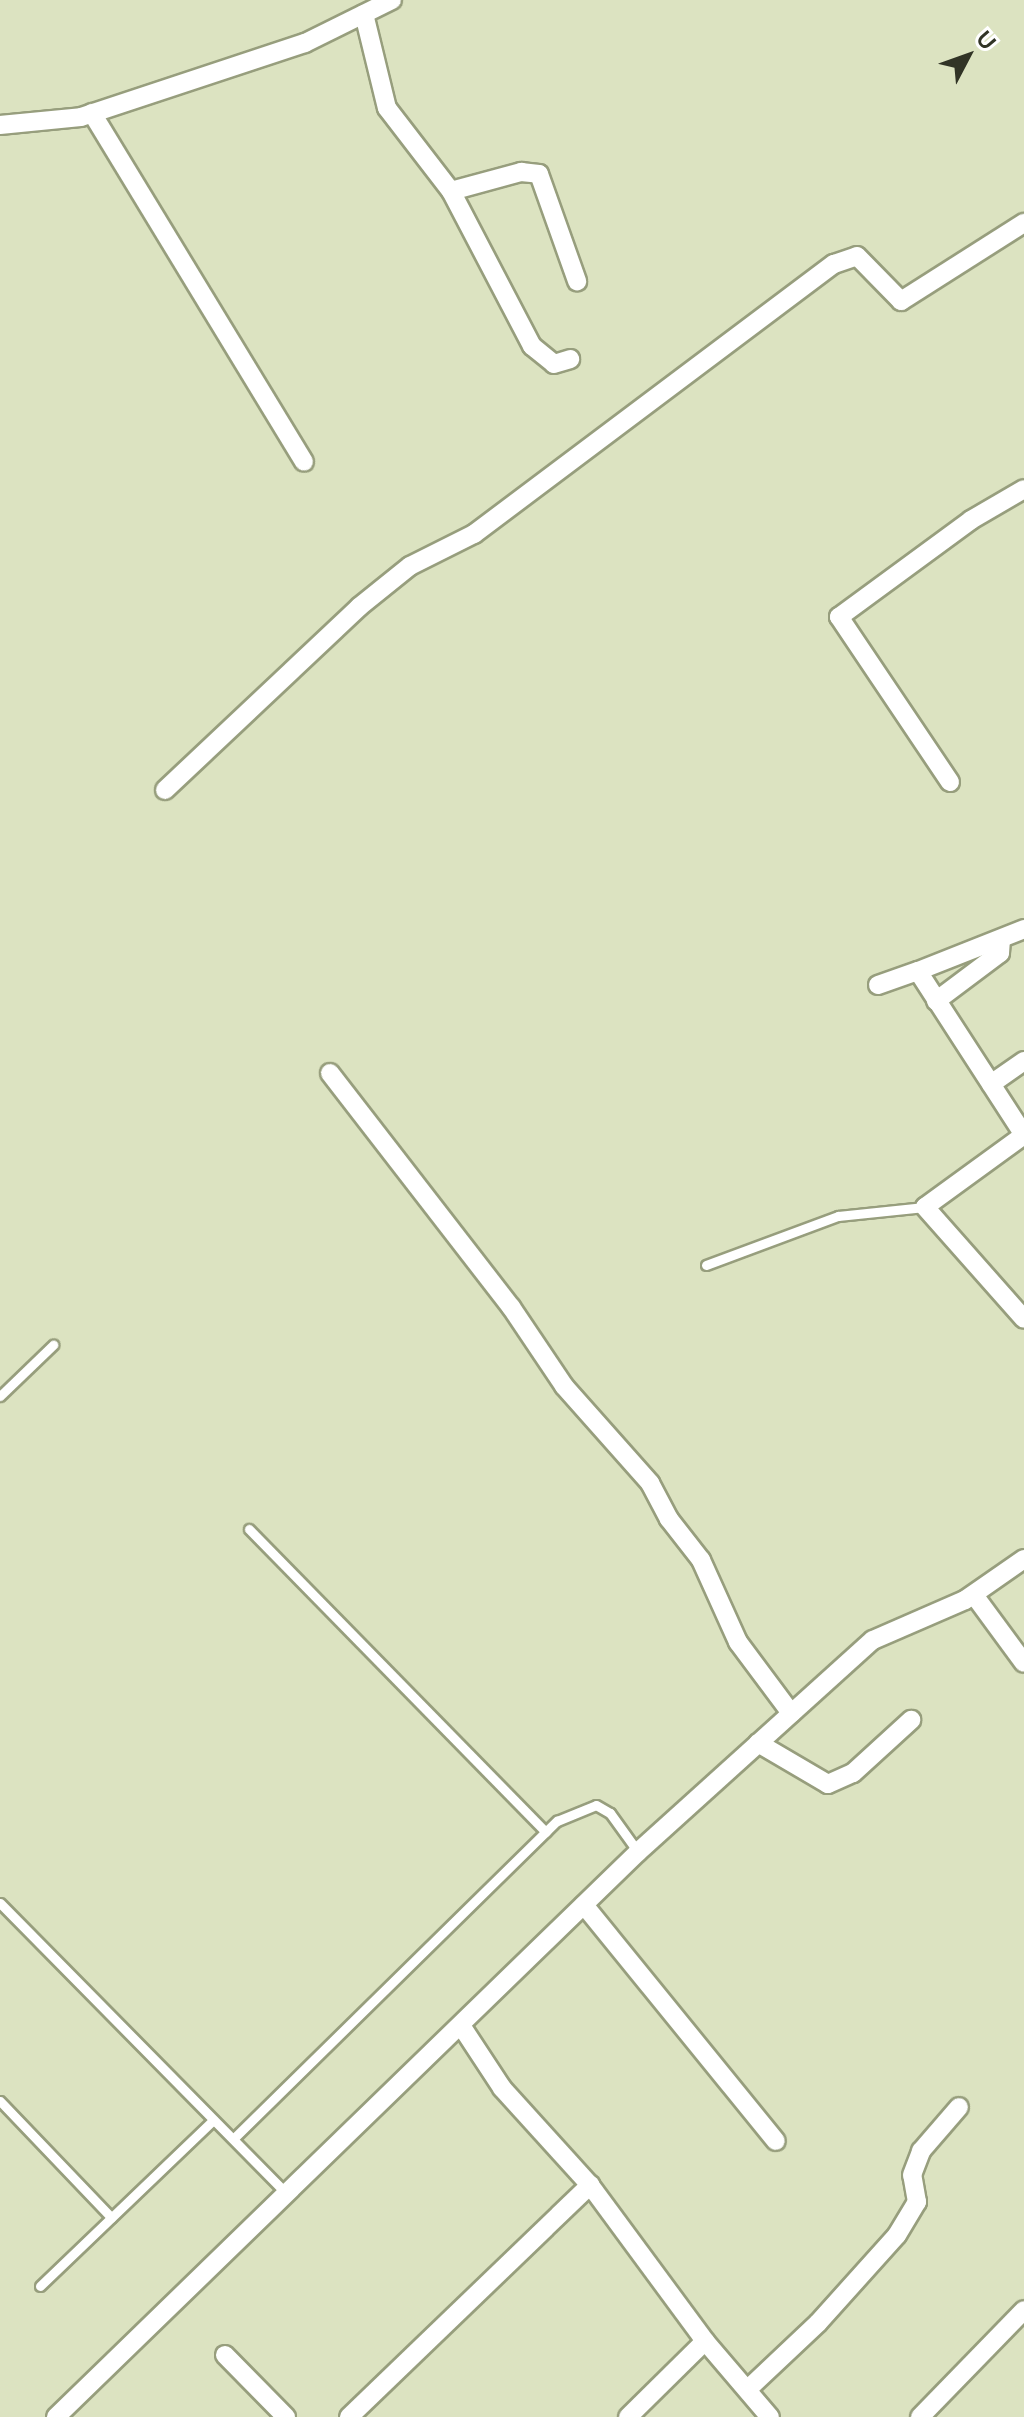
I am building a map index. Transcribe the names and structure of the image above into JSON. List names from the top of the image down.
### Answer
{
  "north": "top right"
}
